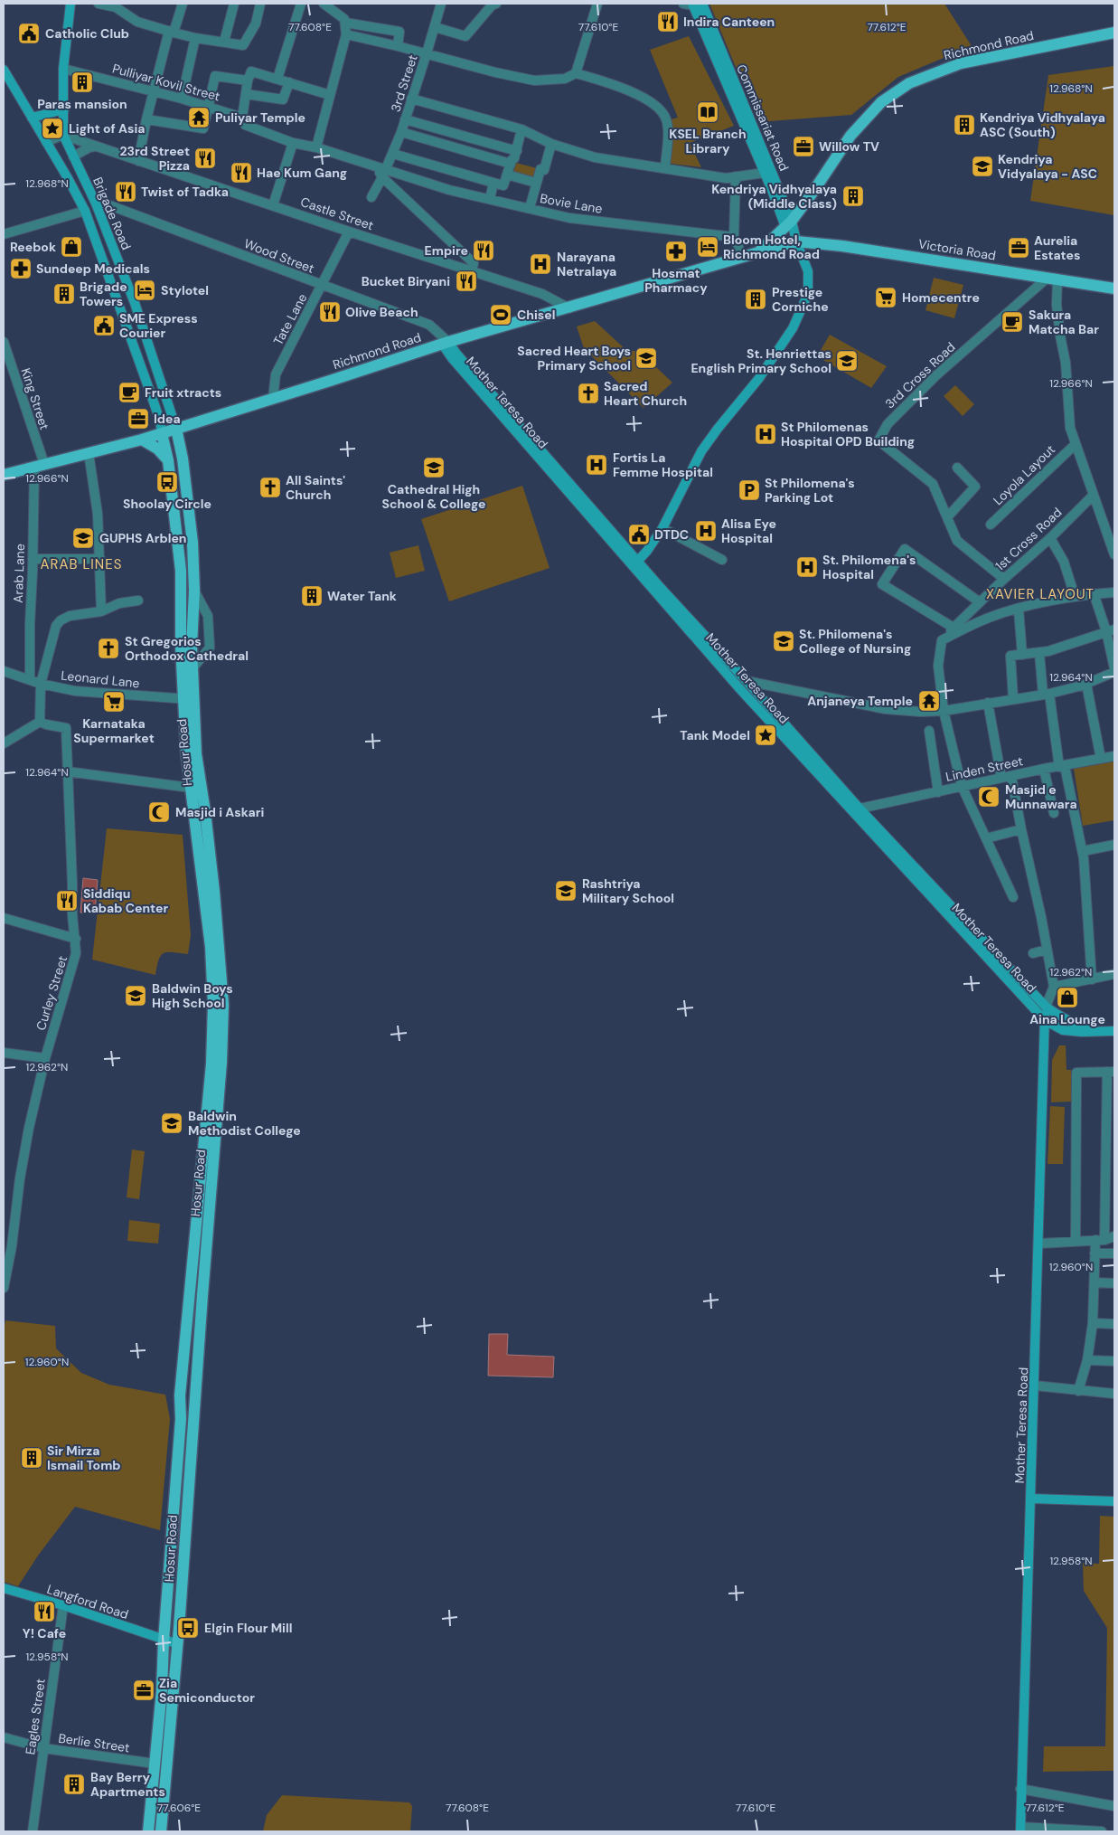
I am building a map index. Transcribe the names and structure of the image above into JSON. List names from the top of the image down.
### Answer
{
  "streets": {
    "main road": ["Richmond Road", "Victoria Road", "Hosur Road"],
    "street": [
      "Pulliyar Kovil Street",
      "3rd Street",
      "Commissariat Road",
      "Bovie Lane",
      "Brigade Road",
      "Castle Street",
      "Wood Street",
      "Tate Lane",
      "3rd Cross Road",
      "King Street",
      "Mother Teresa Road",
      "Loyola Layout",
      "1st Cross Road",
      "Arab Lane",
      "Leonard Lane",
      "Linden Street",
      "Curley Street",
      "Langford Road",
      "Eagles Street",
      "Berlie Street"
    ]
  },
  "crossings": [
    ["Richmond Road", "Commissariat Road"],
    ["Richmond Road", "Brigade Road"],
    ["Richmond Road", "Castle Street"],
    ["Richmond Road", "Victoria Road"],
    ["Richmond Road", "Wood Street"],
    ["Richmond Road", "Tate Lane"],
    ["Richmond Road", "King Street"],
    ["Richmond Road", "Mother Teresa Road"],
    ["Richmond Road", "Arab Lane"],
    ["Richmond Road", "Hosur Road"],
    ["Pulliyar Kovil Street", "3rd Street"],
    ["Pulliyar Kovil Street", "Bovie Lane"],
    ["Pulliyar Kovil Street", "Brigade Road"],
    ["3rd Street", "Bovie Lane"],
    ["Commissariat Road", "Victoria Road"],
    ["Commissariat Road", "Mother Teresa Road"],
    ["Brigade Road", "Castle Street"],
    ["Brigade Road", "Wood Street"],
    ["Brigade Road", "Hosur Road"],
    ["Castle Street", "Tate Lane"],
    ["Victoria Road", "3rd Cross Road"],
    ["Wood Street", "Tate Lane"],
    ["Wood Street", "Mother Teresa Road"],
    ["3rd Cross Road", "1st Cross Road"],
    ["King Street", "Arab Lane"],
    ["Mother Teresa Road", "Linden Street"],
    ["Arab Lane", "Leonard Lane"],
    ["Leonard Lane", "Hosur Road"],
    ["Hosur Road", "Langford Road"],
    ["Hosur Road", "Berlie Street"],
    ["Langford Road", "Eagles Street"],
    ["Eagles Street", "Berlie Street"]
  ],
  "districts": ["ARAB LINES", "XAVIER LAYOUT"],
  "places": {
    "restaurant": [
      "Indira Canteen",
      "23rd Street Pizza",
      "Hae Kum Gang",
      "Twist of Tadka",
      "Empire",
      "Bucket Biryani",
      "Olive Beach",
      "Siddiqu Kabab Center",
      "Y! Cafe"
    ],
    "public building": ["Catholic Club", "SME Express Courier", "DTDC"],
    "building": [
      "Paras mansion",
      "Kendriya Vidhyalaya ASC (South)",
      "Kendriya Vidhyalaya (Middle Class)",
      "Brigade Towers",
      "Prestige Corniche",
      "Water Tank",
      "Sir Mirza Ismail Tomb",
      "Bay Berry Apartments"
    ],
    "library": ["KSEL Branch Library"],
    "temple": ["Puliyar Temple", "Anjaneya Temple"],
    "place": ["Light of Asia", "Tank Model"],
    "office": [
      "Willow TV",
      "Aurelia Estates",
      "Idea",
      "Zia Semiconductor"
    ],
    "school or university": [
      "Kendriya Vidyalaya - ASC",
      "Sacred Heart Boys Primary School",
      "St. Henriettas English Primary School",
      "Cathedral High School & College",
      "GUPHS Arblen",
      "St. Philomena's College of Nursing",
      "Rashtriya Military School",
      "Baldwin Boys High School",
      "Baldwin Methodist College"
    ],
    "shop": ["Reebok", "Aina Lounge"],
    "hotel": ["Bloom Hotel, Richmond Road", "Stylotel"],
    "pharmacy": ["Hosmat Pharmacy", "Sundeep Medicals"],
    "hospital": [
      "Narayana Netralaya",
      "St Philomenas Hospital OPD Building",
      "Fortis La Femme Hospital",
      "Alisa Eye Hospital",
      "St. Philomena's Hospital"
    ],
    "supermarket": ["Homecentre", "Karnataka Supermarket"],
    "sports": ["Chisel"],
    "cafe": ["Sakura Matcha Bar", "Fruit xtracts"],
    "church": ["Sacred Heart Church", "All Saints' Church", "St Gregorios Orthodox Cathedral"],
    "bus stop": ["Shoolay Circle", "Elgin Flour Mill"],
    "parking": ["St Philomena's Parking Lot"],
    "mosque": ["Masjid e Munnawara", "Masjid i Askari"]
  },
  "coordinates": [
    "77.608°E",
    "77.610°E",
    "77.612°E",
    "12.968°N",
    "12.966°N",
    "12.964°N",
    "12.962°N",
    "12.960°N",
    "12.958°N",
    "77.606°E"
  ]
}
